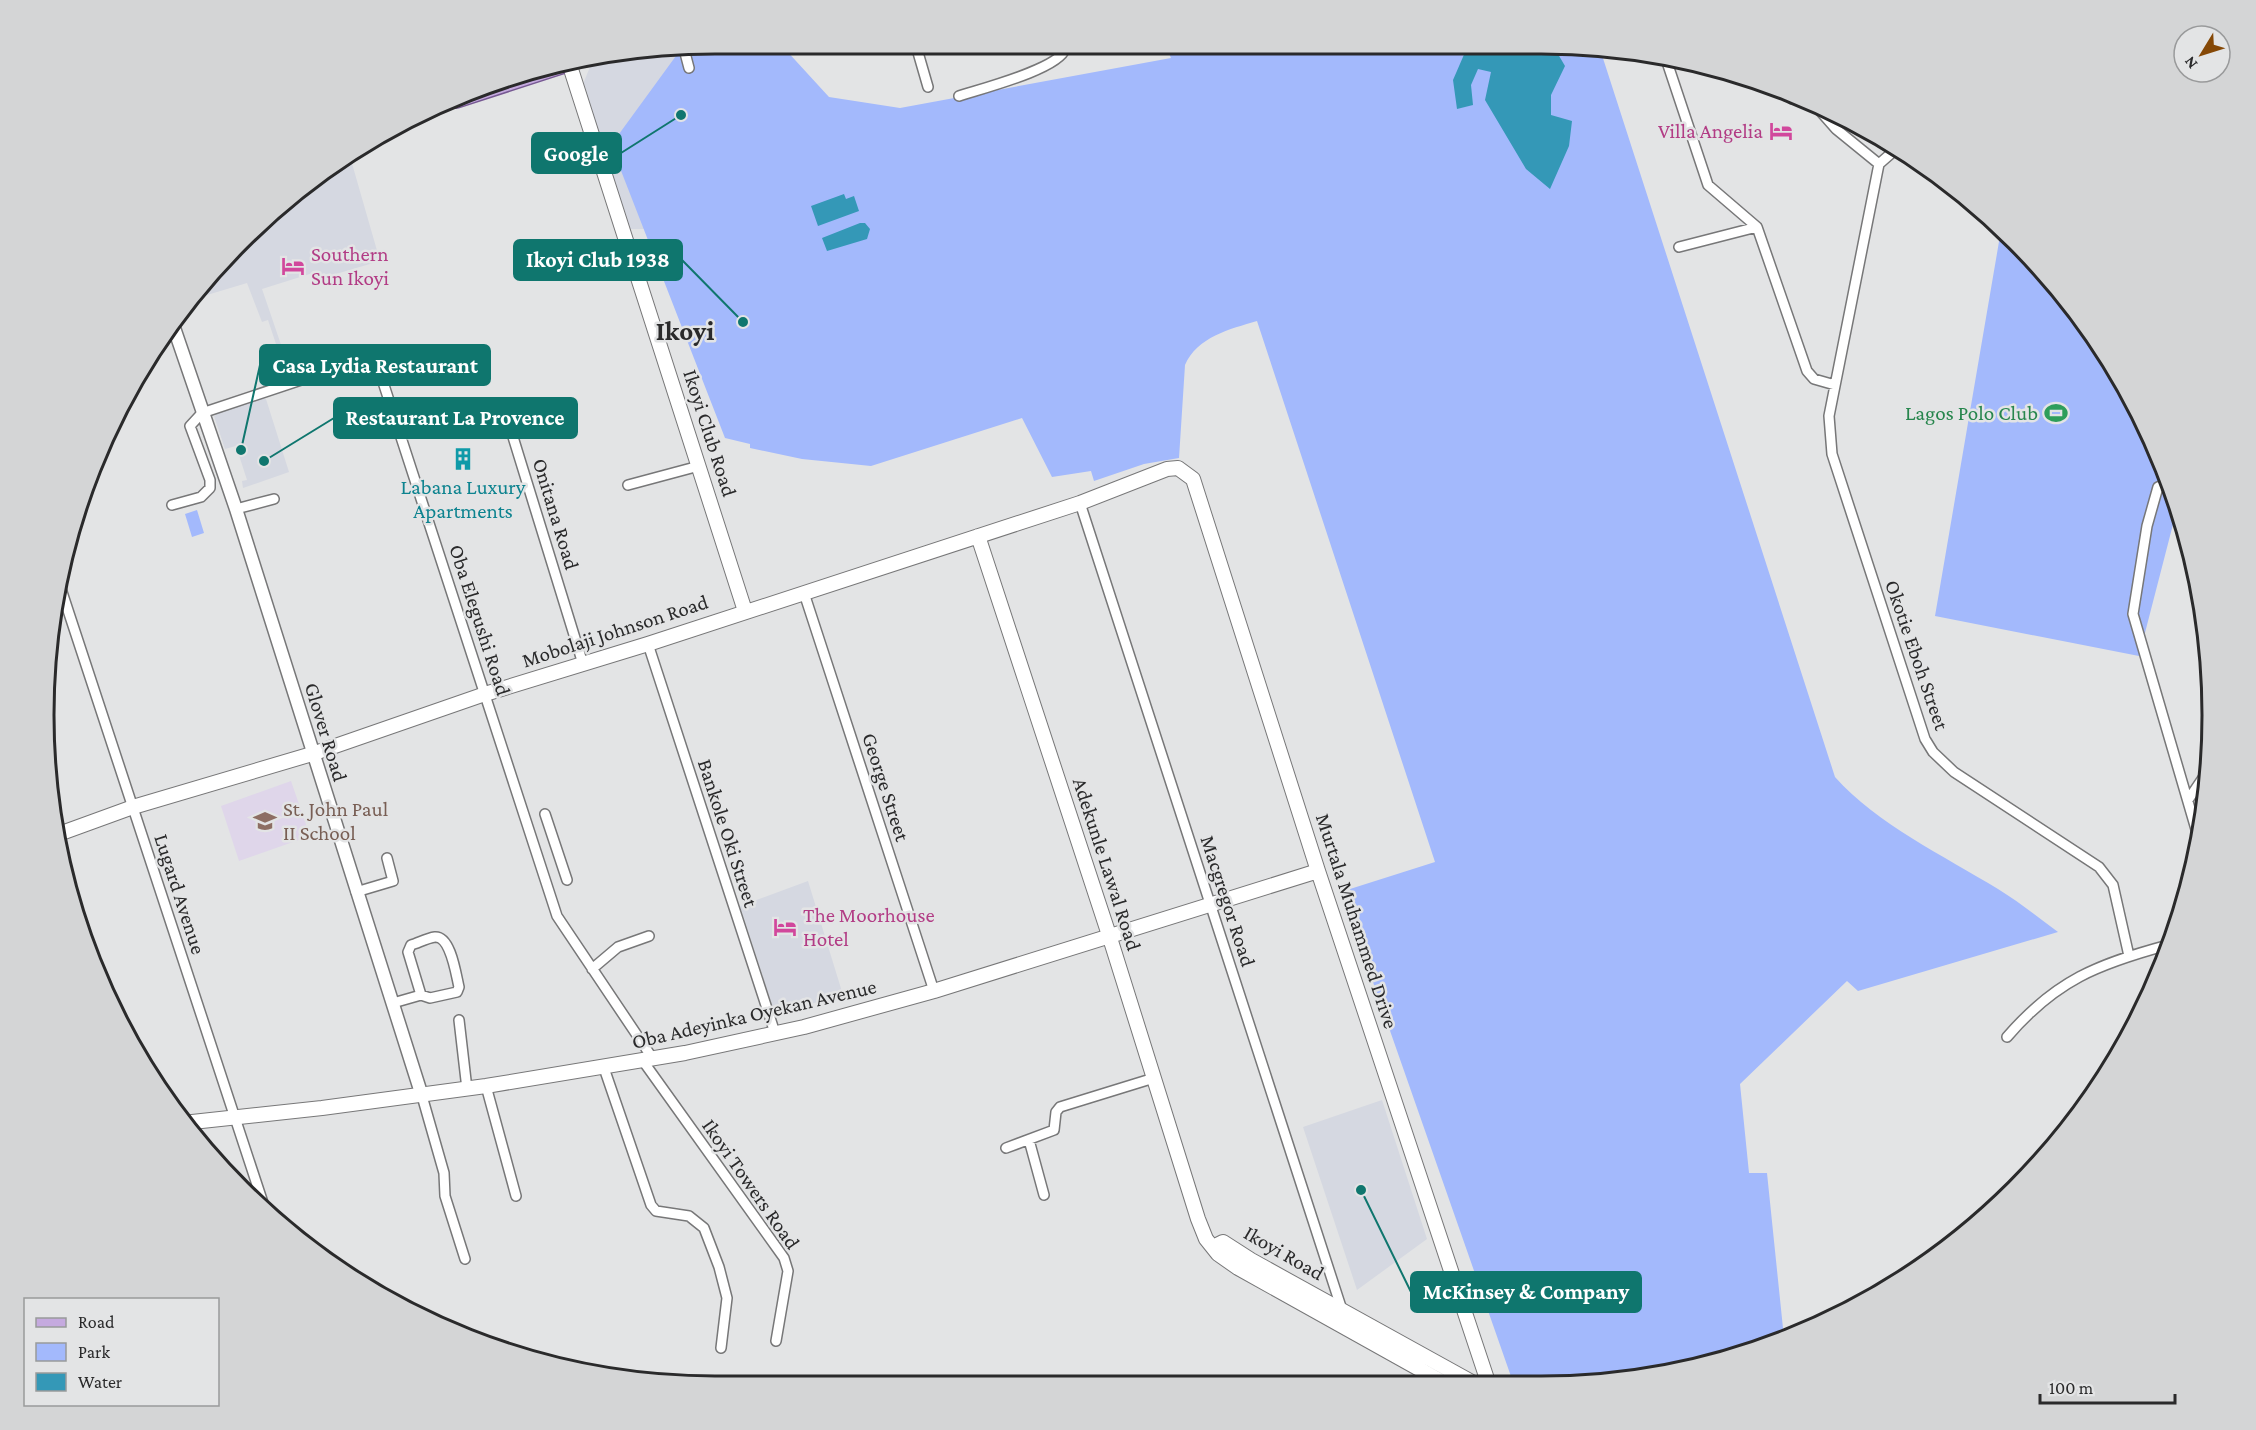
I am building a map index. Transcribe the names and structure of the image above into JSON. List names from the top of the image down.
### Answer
{
  "streets": {
    "main road": [
      "Ikoyi Club Road",
      "Mobolaji Johnson Road",
      "Adekunle Lawal Road",
      "Murtala Muhammed Drive",
      "Oba Adeyinka Oyekan Avenue",
      "Ikoyi Road"
    ],
    "street": [
      "Onitana Road",
      "Oba Elegushi Road",
      "Okotie Eboh Street",
      "Glover Road",
      "George Street",
      "Bankole Oki Street",
      "Lugard Avenue",
      "Macgregor Road",
      "Ikoyi Towers Road"
    ]
  },
  "crossings": [
    ["Ikoyi Club Road", "Mobolaji Johnson Road"],
    ["Onitana Road", "Oba Elegushi Road"],
    ["Onitana Road", "Mobolaji Johnson Road"],
    ["Oba Elegushi Road", "Mobolaji Johnson Road"],
    ["Oba Elegushi Road", "Glover Road"],
    ["Oba Elegushi Road", "Oba Adeyinka Oyekan Avenue"],
    ["Oba Elegushi Road", "Ikoyi Towers Road"],
    ["Mobolaji Johnson Road", "Glover Road"],
    ["Mobolaji Johnson Road", "George Street"],
    ["Mobolaji Johnson Road", "Bankole Oki Street"],
    ["Mobolaji Johnson Road", "Adekunle Lawal Road"],
    ["Mobolaji Johnson Road", "Lugard Avenue"],
    ["Mobolaji Johnson Road", "Macgregor Road"],
    ["Mobolaji Johnson Road", "Murtala Muhammed Drive"],
    ["Glover Road", "Oba Adeyinka Oyekan Avenue"],
    ["George Street", "Oba Adeyinka Oyekan Avenue"],
    ["Bankole Oki Street", "Oba Adeyinka Oyekan Avenue"],
    ["Adekunle Lawal Road", "Oba Adeyinka Oyekan Avenue"],
    ["Adekunle Lawal Road", "Ikoyi Road"],
    ["Lugard Avenue", "Oba Adeyinka Oyekan Avenue"],
    ["Macgregor Road", "Oba Adeyinka Oyekan Avenue"],
    ["Macgregor Road", "Ikoyi Road"],
    ["Murtala Muhammed Drive", "Oba Adeyinka Oyekan Avenue"],
    ["Oba Adeyinka Oyekan Avenue", "Ikoyi Towers Road"]
  ],
  "districts": ["Ikoyi"],
  "places": {
    "other": [
      "Google",
      "Ikoyi Club 1938",
      "Casa Lydia Restaurant",
      "Restaurant La Provence",
      "McKinsey & Company"
    ],
    "hotel": ["Villa Angelia", "Southern Sun Ikoyi", "The Moorhouse Hotel"],
    "sports": ["Lagos Polo Club"],
    "building": ["Labana Luxury Apartments"],
    "school or university": ["St. John Paul II School"]
  },
  "legend": ["Road", "Park", "Water"],
  "scale_bar": "100 m",
  "north": "bottom left"
}
